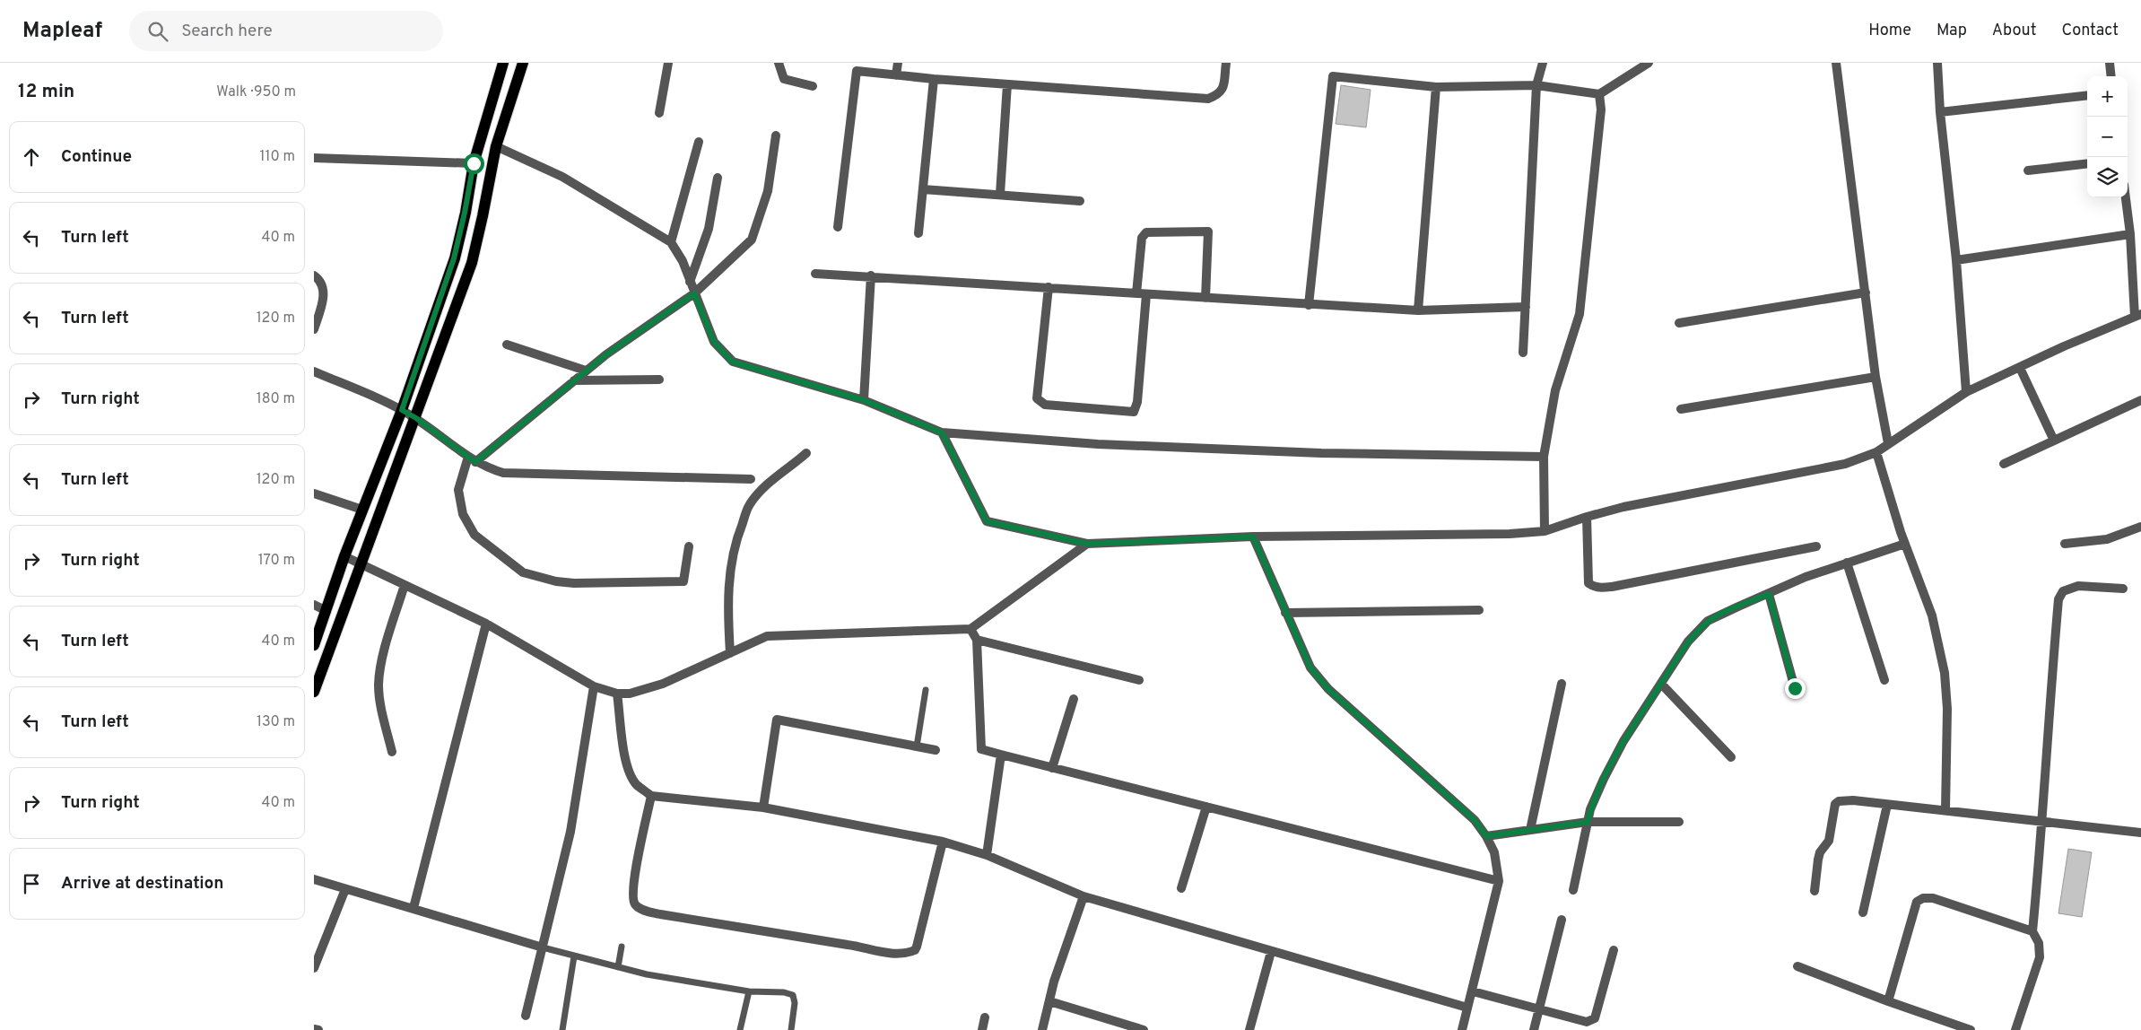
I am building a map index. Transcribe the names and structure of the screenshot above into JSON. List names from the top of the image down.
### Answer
{
  "page": {
    "header": "Mapleaf",
    "search": "Search here",
    "nav": [
      "Home",
      "Map",
      "About",
      "Contact"
    ],
    "heading": ["12 min", "Walk · 950 m"],
    "map_buttons": ["+", "−"],
    "list": [
      ["Continue", "110 m"],
      ["Turn left", "40 m"],
      ["Turn left", "120 m"],
      ["Turn right", "180 m"],
      ["Turn left", "120 m"],
      ["Turn right", "170 m"],
      ["Turn left", "40 m"],
      ["Turn left", "130 m"],
      ["Turn right", "40 m"],
      "Arrive at destination"
    ]
  }
}
